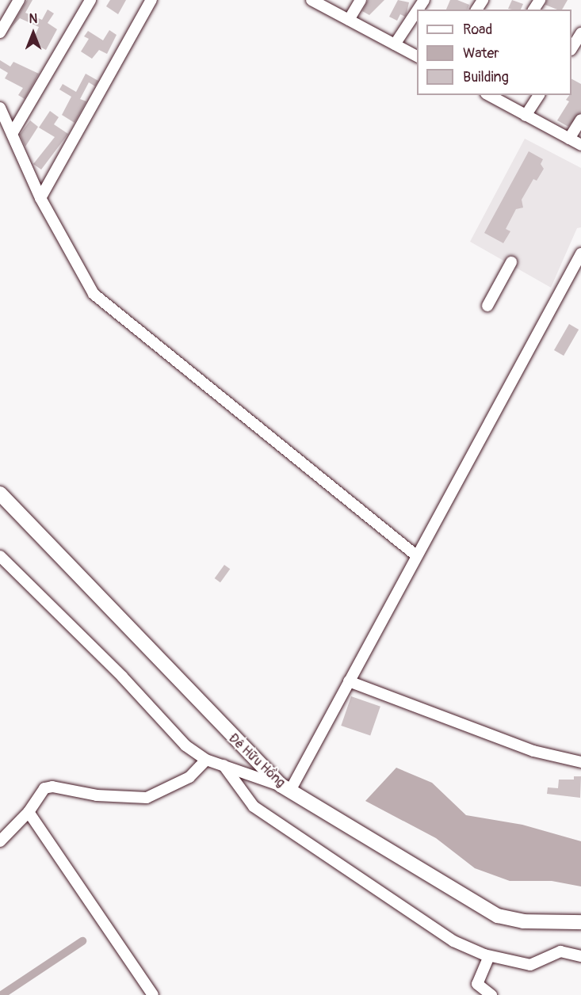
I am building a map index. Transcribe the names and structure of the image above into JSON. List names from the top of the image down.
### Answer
{
  "streets": {
    "main road": ["Đê Hữu Hồng"]
  },
  "legend": ["Road", "Water", "Building"],
  "north": "top"
}
